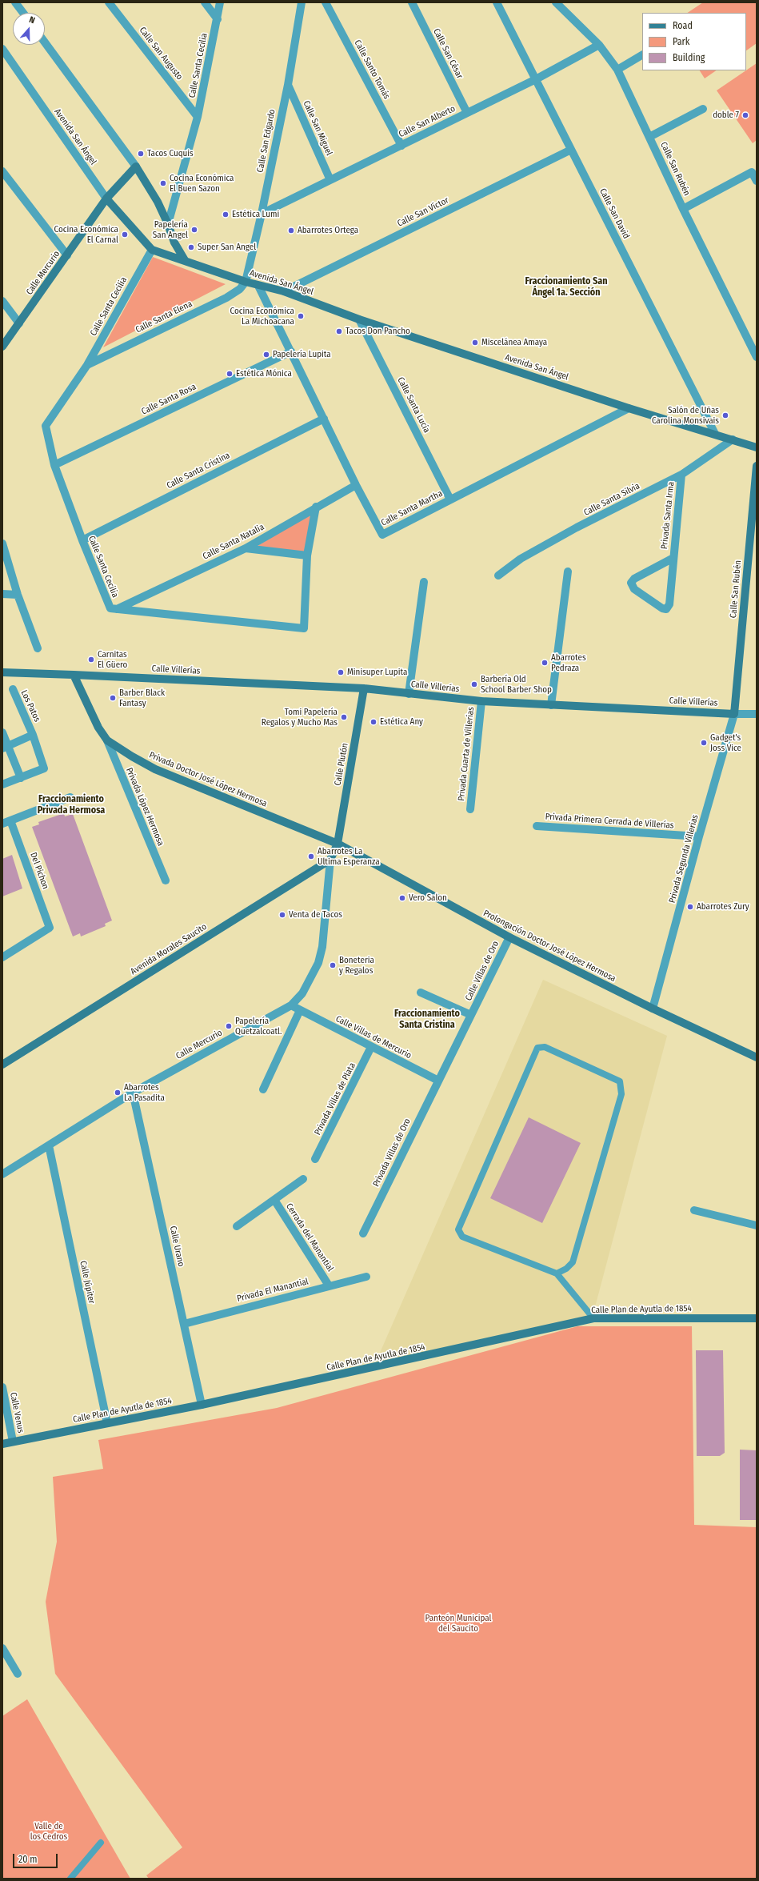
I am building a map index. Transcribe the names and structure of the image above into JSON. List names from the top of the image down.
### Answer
{
  "streets": {
    "street": [
      "Calle San Augusto",
      "Calle San César",
      "Calle Santa Cecilia",
      "Calle Santo Tomás",
      "Calle San Alberto",
      "Calle San Miguel",
      "Avenida San Ángel",
      "Calle San Edgardo",
      "Calle San Rubén",
      "Calle San Víctor",
      "Calle San David",
      "Calle Mercurio",
      "Calle Santa Elena",
      "Calle Santa Rosa",
      "Calle Santa Lucía",
      "Calle Santa Cristina",
      "Calle Santa Silvia",
      "Calle Santa Martha",
      "Privada Santa Irma",
      "Calle Santa Natalia",
      "Calle Villerías",
      "Los Patos",
      "Privada Cuarta de Villerías",
      "Calle Plutón",
      "Privada Doctor José López Hermosa",
      "Privada López Hermosa",
      "Privada Primera Cerrada de Villerías",
      "Privada Segunda Villerías",
      "Del Pichon",
      "Prolongación Doctor José López Hermosa",
      "Avenida Morales Saucito",
      "Calle Villas de Oro",
      "Calle Villas de Mercurio",
      "Privada Villas de Plata",
      "Privada Villas de Oro",
      "Cerrada del Manantial",
      "Calle Urano",
      "Calle Júpiter",
      "Privada El Manantial",
      "Calle Plan de Ayutla de 1854",
      "Calle Venus"
    ]
  },
  "crossings": [
    ["Calle San Augusto", "Calle Santa Cecilia"],
    ["Calle San César", "Calle San Alberto"],
    ["Calle Santa Cecilia", "Avenida San Ángel"],
    ["Calle Santa Cecilia", "Calle Santa Elena"],
    ["Calle Santa Cecilia", "Calle Santa Rosa"],
    ["Calle Santa Cecilia", "Calle Santa Cristina"],
    ["Calle Santa Cecilia", "Calle Santa Natalia"],
    ["Calle Santo Tomás", "Calle San Alberto"],
    ["Calle San Alberto", "Calle San Miguel"],
    ["Calle San Alberto", "Calle San Edgardo"],
    ["Calle San Alberto", "Calle San Rubén"],
    ["Calle San Alberto", "Calle San David"],
    ["Calle San Miguel", "Calle San Edgardo"],
    ["Avenida San Ángel", "Calle San Edgardo"],
    ["Avenida San Ángel", "Calle San Víctor"],
    ["Avenida San Ángel", "Calle San David"],
    ["Avenida San Ángel", "Calle Mercurio"],
    ["Avenida San Ángel", "Calle Santa Elena"],
    ["Avenida San Ángel", "Calle Santa Lucía"],
    ["Avenida San Ángel", "Calle Santa Silvia"],
    ["Avenida San Ángel", "Calle Santa Martha"],
    ["Calle San Edgardo", "Calle Santa Elena"],
    ["Calle San Rubén", "Calle Villerías"],
    ["Calle San Rubén", "Privada Segunda Villerías"],
    ["Calle San Víctor", "Calle San David"],
    ["Calle Mercurio", "Avenida Morales Saucito"],
    ["Calle Mercurio", "Calle Villas de Mercurio"],
    ["Calle Mercurio", "Calle Urano"],
    ["Calle Mercurio", "Calle Júpiter"],
    ["Calle Santa Rosa", "Calle Santa Martha"],
    ["Calle Santa Lucía", "Calle Santa Martha"],
    ["Calle Santa Cristina", "Calle Santa Martha"],
    ["Calle Santa Silvia", "Privada Santa Irma"],
    ["Calle Santa Martha", "Calle Santa Natalia"],
    ["Calle Villerías", "Privada Cuarta de Villerías"],
    ["Calle Villerías", "Calle Plutón"],
    ["Calle Villerías", "Privada Doctor José López Hermosa"],
    ["Calle Villerías", "Privada Segunda Villerías"],
    ["Calle Plutón", "Privada Doctor José López Hermosa"],
    ["Calle Plutón", "Prolongación Doctor José López Hermosa"],
    ["Privada Doctor José López Hermosa", "Privada López Hermosa"],
    ["Privada Doctor José López Hermosa", "Prolongación Doctor José López Hermosa"],
    ["Privada Primera Cerrada de Villerías", "Privada Segunda Villerías"],
    ["Privada Segunda Villerías", "Prolongación Doctor José López Hermosa"],
    ["Prolongación Doctor José López Hermosa", "Calle Villas de Oro"],
    ["Calle Villas de Oro", "Calle Villas de Mercurio"],
    ["Calle Villas de Oro", "Privada Villas de Oro"],
    ["Calle Villas de Mercurio", "Privada Villas de Plata"],
    ["Calle Villas de Mercurio", "Privada Villas de Oro"],
    ["Cerrada del Manantial", "Privada El Manantial"],
    ["Calle Urano", "Privada El Manantial"],
    ["Calle Urano", "Calle Plan de Ayutla de 1854"],
    ["Calle Júpiter", "Calle Plan de Ayutla de 1854"],
    ["Calle Plan de Ayutla de 1854", "Calle Venus"]
  ],
  "districts": ["Fraccionamiento San Ángel 1a. Sección", "Fraccionamiento Privada Hermosa", "Fraccionamiento Santa Cristina"],
  "parks": ["Panteón Municipal del Saucito", "Valle de los Cedros"],
  "places": [
    "doble 7",
    "Tacos Cuquis",
    "Cocina Económica El Buen Sazon",
    "Estética Lumi",
    "Papelería San Angel",
    "Abarrotes Ortega",
    "Cocina Económica El Carnal",
    "Super San Angel",
    "Cocina Económica La Michoacana",
    "Tacos Don Pancho",
    "Miscelánea Amaya",
    "Papelería Lupita",
    "Estética Mónica",
    "Salón de Uñas Carolina Monsivais",
    "Carnitas El Güero",
    "Abarrotes Pedraza",
    "Minisuper Lupita",
    "Barbería Old School Barber Shop",
    "Barber Black Fantasy",
    "Tomi Papelería Regalos y Mucho Mas",
    "Estética Any",
    "Gadget's Joss Vice",
    "Abarrotes La Ultima Esperanza",
    "Vero Salon",
    "Abarrotes Zury",
    "Venta de Tacos",
    "Boneteria y Regalos",
    "Papelería Quetzalcoatl.",
    "Abarrotes La Pasadita"
  ],
  "legend": ["Road", "Park", "Building"],
  "scale_bar": "20 m",
  "north": "top"
}
